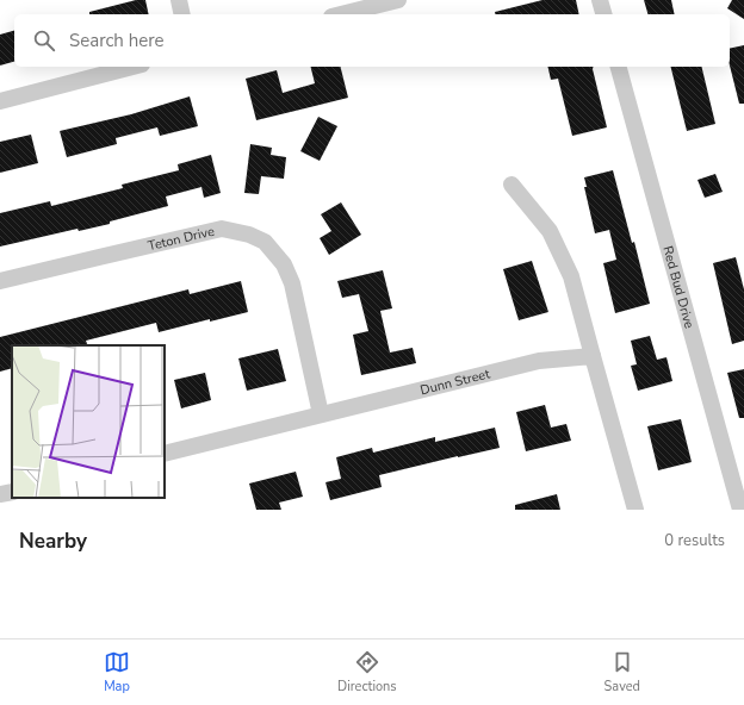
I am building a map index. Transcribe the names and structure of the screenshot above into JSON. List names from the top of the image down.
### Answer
{
  "streets": {
    "street": ["Teton Drive", "Red Bud Drive", "Dunn Street"]
  },
  "crossings": [
    ["Teton Drive", "Dunn Street"]
  ],
  "page": {
    "search": "Search here",
    "heading": ["Nearby", "0 results"],
    "nav": ["Map", "Directions", "Saved"]
  }
}
